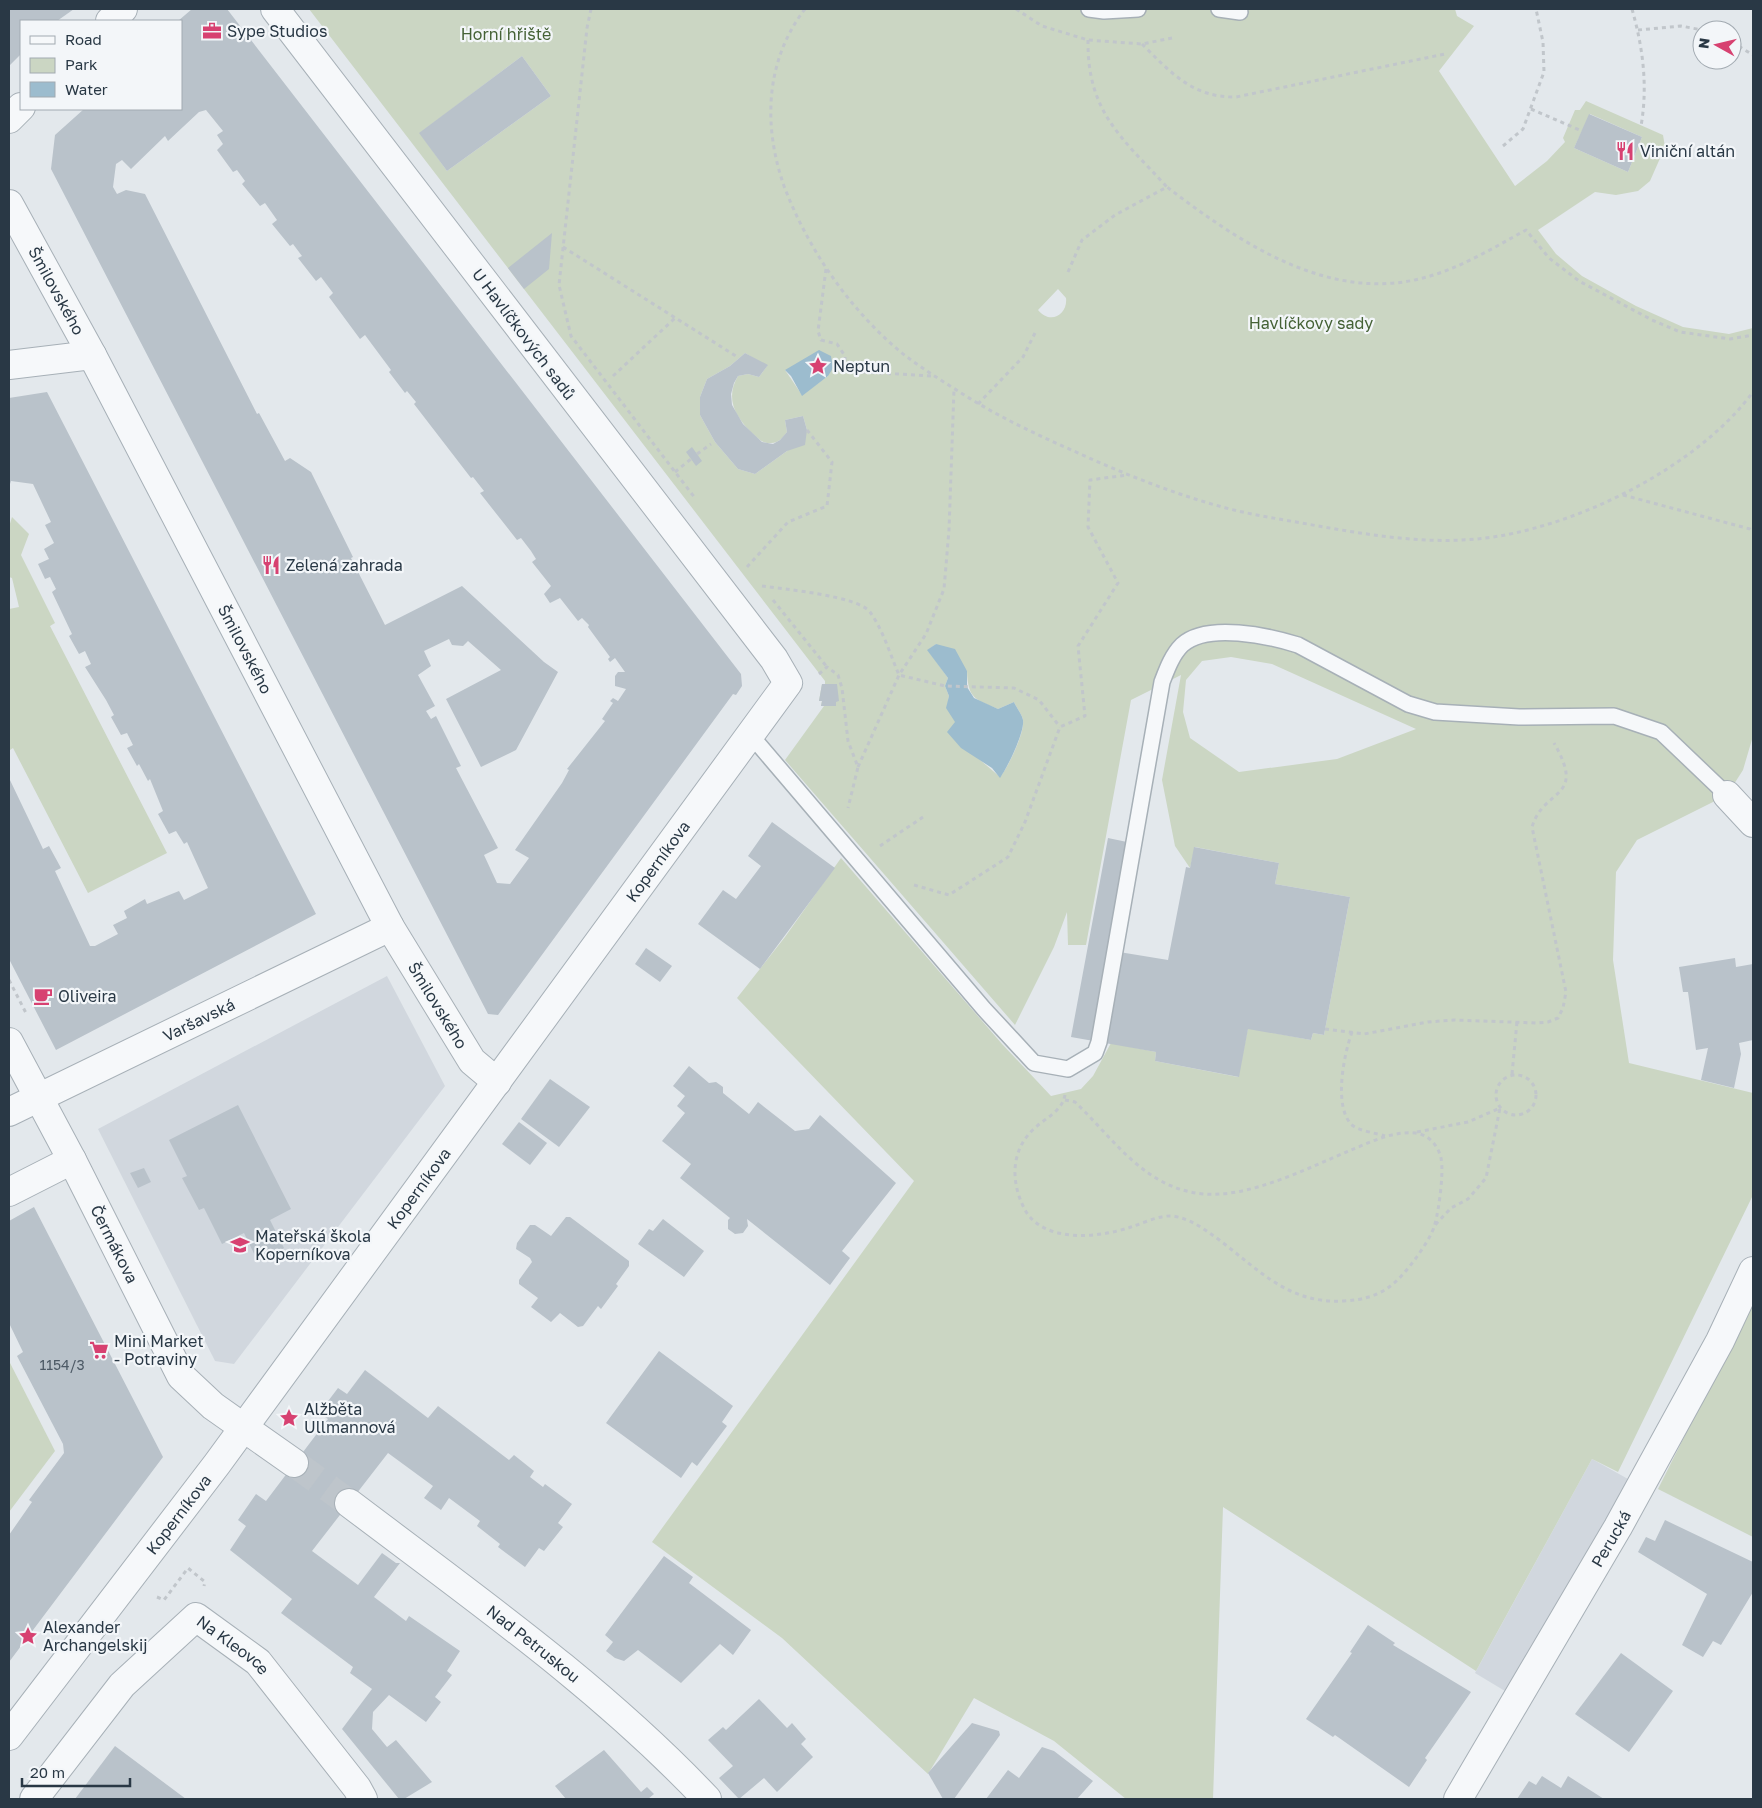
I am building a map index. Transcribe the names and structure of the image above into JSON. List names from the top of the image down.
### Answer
{
  "streets": {
    "street": [
      "Šmilovského",
      "U Havlíčkových sadů",
      "Koperníkova",
      "Varšavská",
      "Čermákova",
      "Perucká",
      "Nad Petruskou",
      "Na Kleovce"
    ]
  },
  "crossings": [
    ["Šmilovského", "Koperníkova"],
    ["Šmilovského", "Varšavská"],
    ["U Havlíčkových sadů", "Koperníkova"],
    ["Koperníkova", "Čermákova"],
    ["Varšavská", "Čermákova"]
  ],
  "parks": ["Horní hřiště", "Havlíčkovy sady"],
  "places": {
    "office": ["Sype Studios"],
    "restaurant": ["Viniční altán", "Zelená zahrada"],
    "place": ["Neptun", "Alžběta Ullmannová", "Alexander Archangelskij"],
    "cafe": ["Oliveira"],
    "school or university": ["Mateřská škola Koperníkova"],
    "supermarket": ["Mini Market - Potraviny"]
  },
  "house_numbers": ["1154/3"],
  "legend": ["Road", "Park", "Water"],
  "scale_bar": "20 m",
  "north": "left"
}
